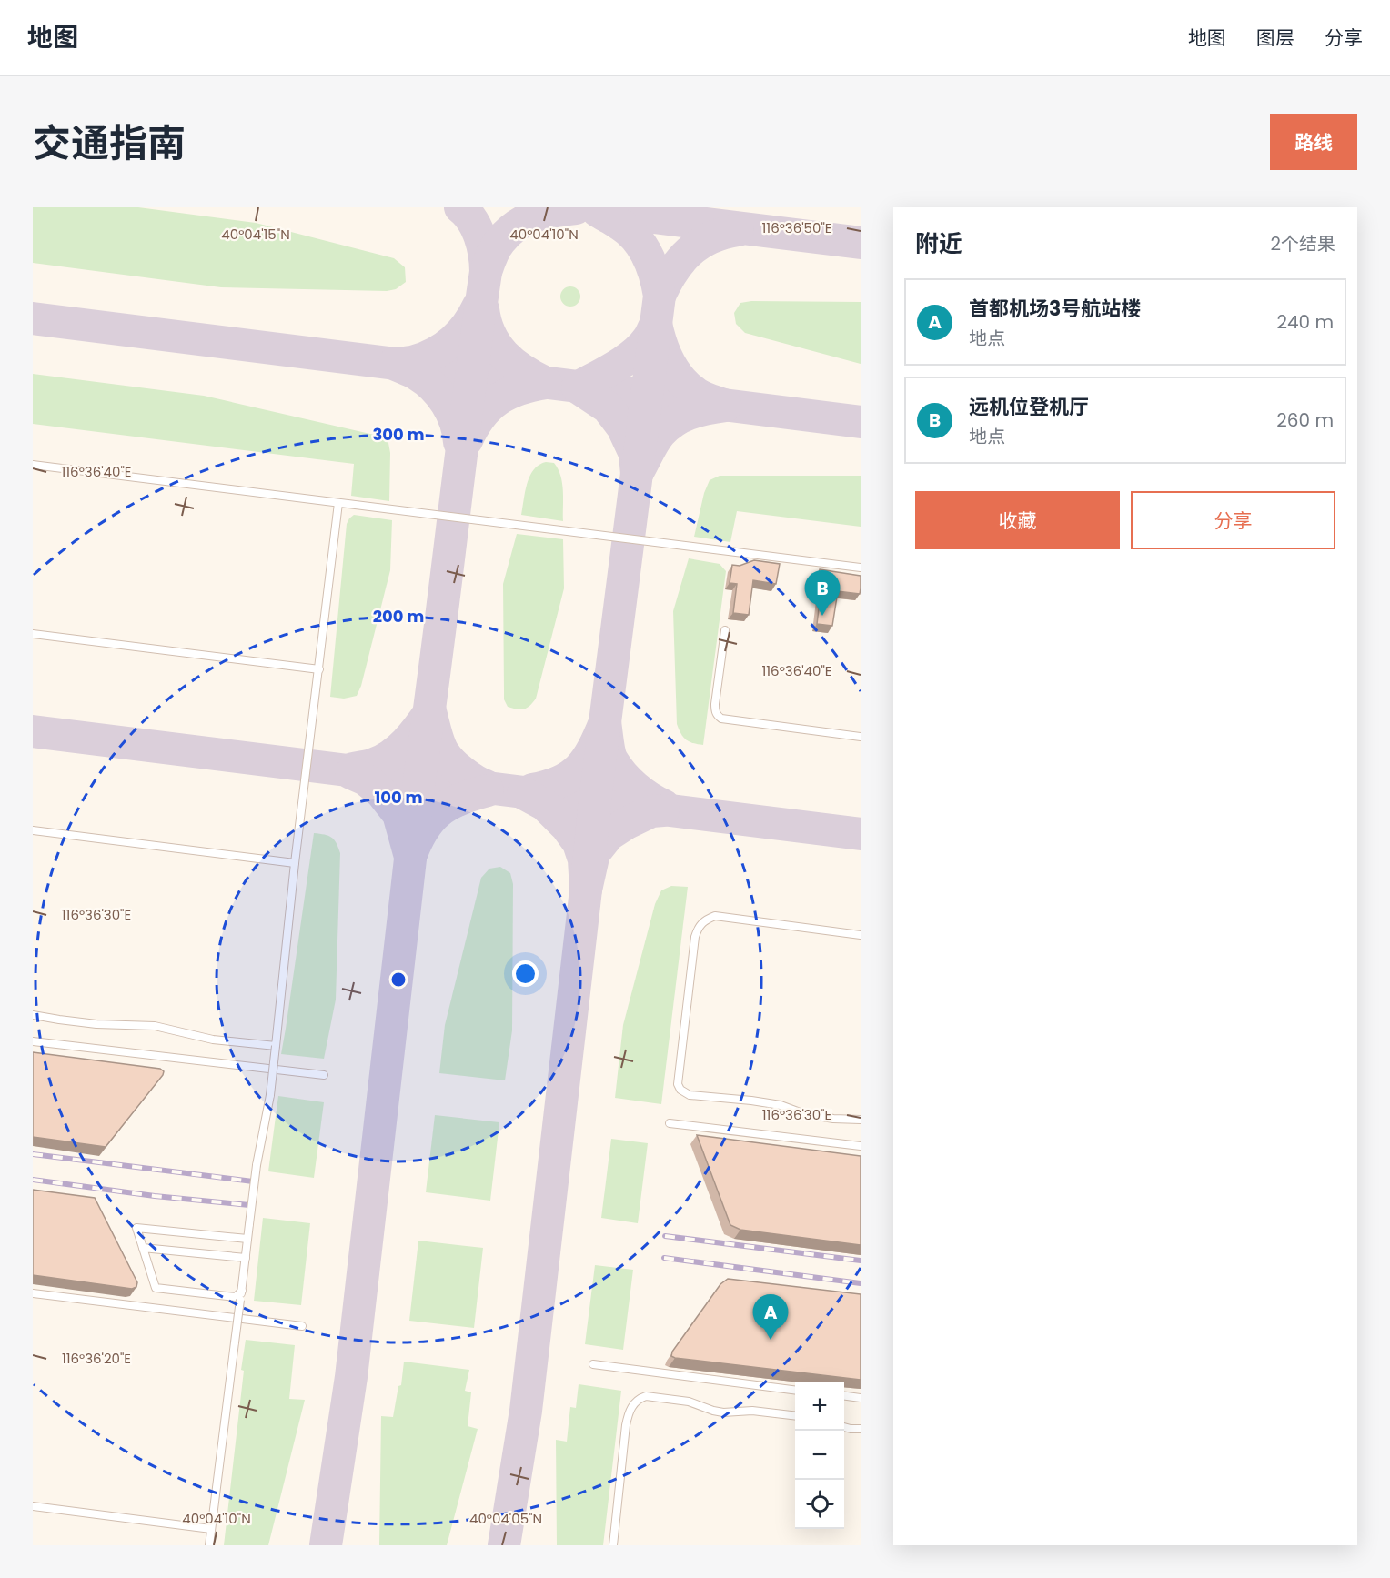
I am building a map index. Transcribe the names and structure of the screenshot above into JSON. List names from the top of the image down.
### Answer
{
  "page": {
    "header": "地图",
    "nav": ["地图", "图层", "分享"],
    "title": "交通指南",
    "buttons": [
      "路线",
      ["收藏", "分享"]
    ],
    "heading": ["附近", "2个结果"],
    "list": [
      {
        "mark": "A",
        "name": "首都机场3号航站楼",
        "note": "地点",
        "value": "240 m"
      },
      {
        "mark": "B",
        "name": "远机位登机厅",
        "note": "地点",
        "value": "260 m"
      }
    ],
    "pins": ["B", "A"],
    "map_buttons": ["+", "−"]
  },
  "coordinates": [
    "116°36'50\"E",
    "40°04'15\"N",
    "40°04'10\"N",
    "116°36'40\"E",
    "116°36'30\"E",
    "116°36'20\"E",
    "40°04'05\"N"
  ],
  "rings": ["300 m", "200 m", "100 m"]
}
